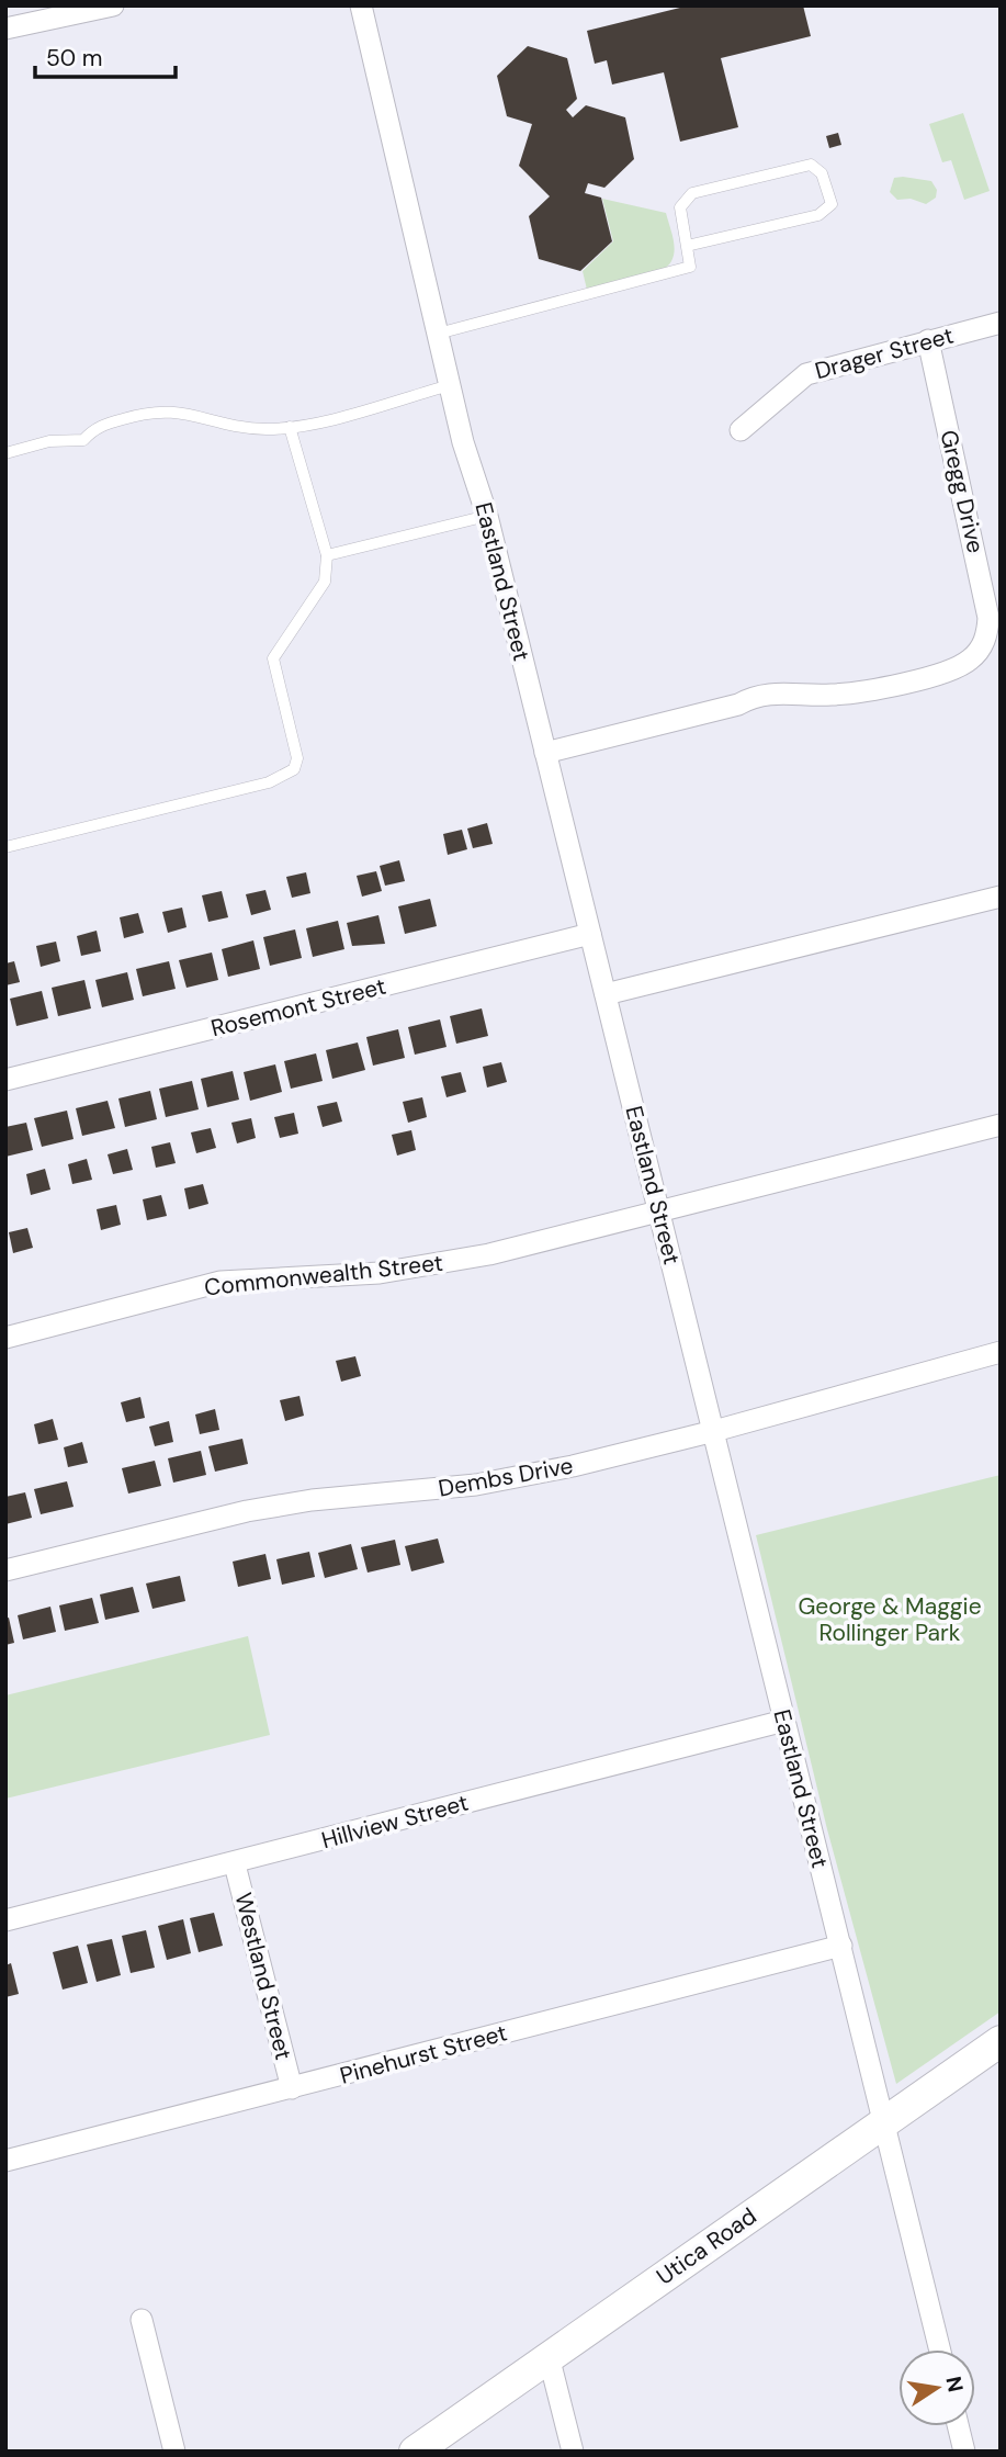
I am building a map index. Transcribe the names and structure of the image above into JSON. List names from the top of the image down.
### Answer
{
  "streets": {
    "main road": ["Utica Road"],
    "street": [
      "Drager Street",
      "Gregg Drive",
      "Eastland Street",
      "Rosemont Street",
      "Commonwealth Street",
      "Dembs Drive",
      "Hillview Street",
      "Westland Street",
      "Pinehurst Street"
    ]
  },
  "crossings": [
    ["Drager Street", "Gregg Drive"],
    ["Gregg Drive", "Eastland Street"],
    ["Eastland Street", "Rosemont Street"],
    ["Eastland Street", "Commonwealth Street"],
    ["Eastland Street", "Dembs Drive"],
    ["Eastland Street", "Hillview Street"],
    ["Eastland Street", "Pinehurst Street"],
    ["Eastland Street", "Utica Road"],
    ["Hillview Street", "Westland Street"],
    ["Westland Street", "Pinehurst Street"]
  ],
  "parks": ["George & Maggie Rollinger Park"],
  "scale_bar": "50 m",
  "north": "right"
}
